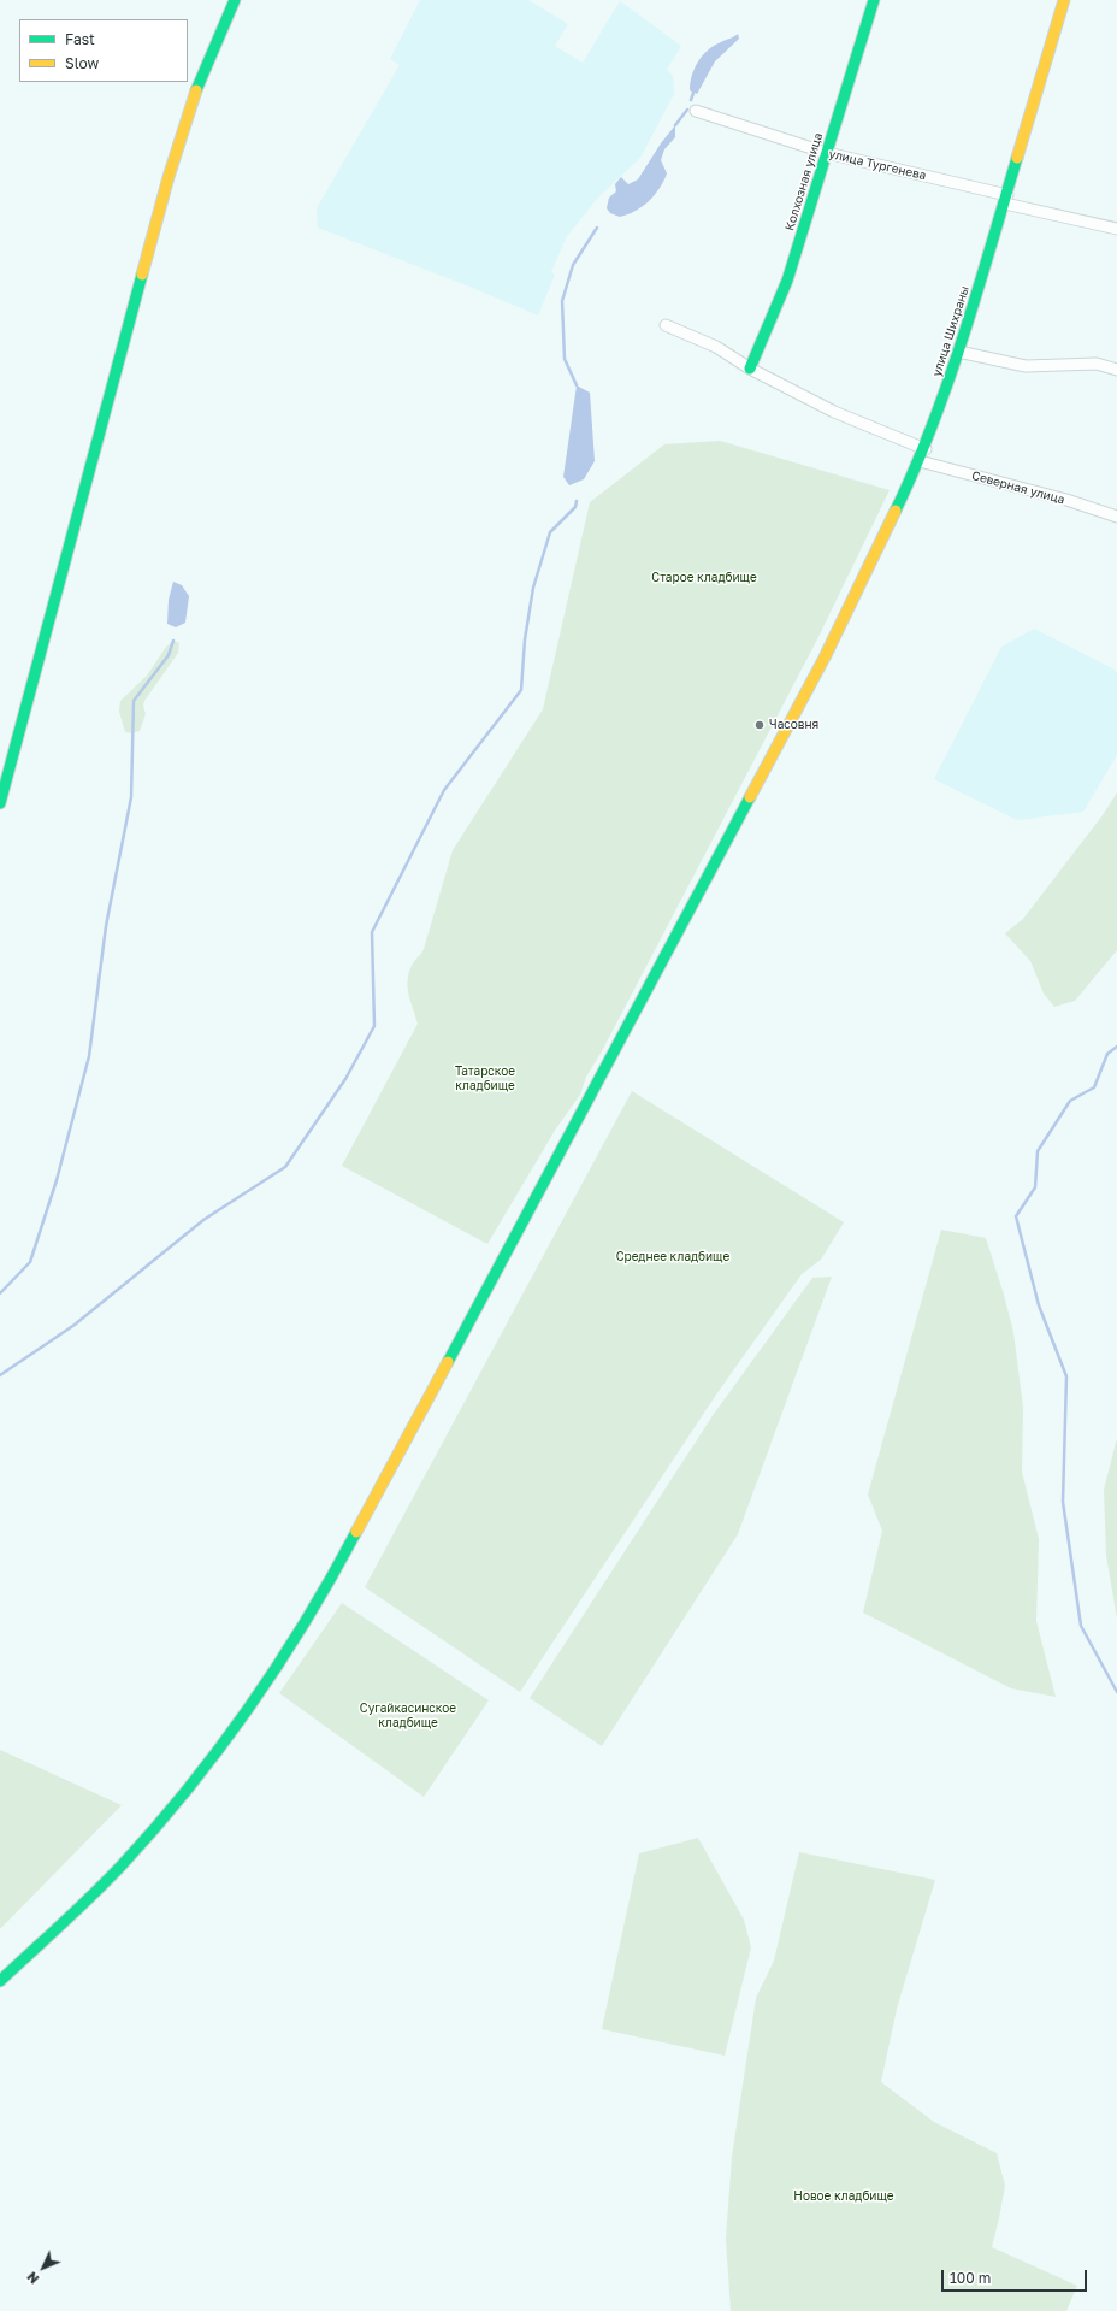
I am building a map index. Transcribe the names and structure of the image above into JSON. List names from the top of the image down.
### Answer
{
  "streets": {
    "street": [
      "улица Тургенева",
      "Колхозная улица",
      "улица Шихраны",
      "Северная улица"
    ]
  },
  "crossings": [
    ["улица Тургенева", "Колхозная улица"],
    ["улица Тургенева", "улица Шихраны"],
    ["улица Шихраны", "Северная улица"]
  ],
  "parks": [
    "Старое кладбище",
    "Татарское кладбище",
    "Среднее кладбище",
    "Сугайкасинское кладбище",
    "Новое кладбище"
  ],
  "places": ["Часовня"],
  "legend": ["Fast", "Slow"],
  "scale_bar": "100 m",
  "north": "bottom left"
}
